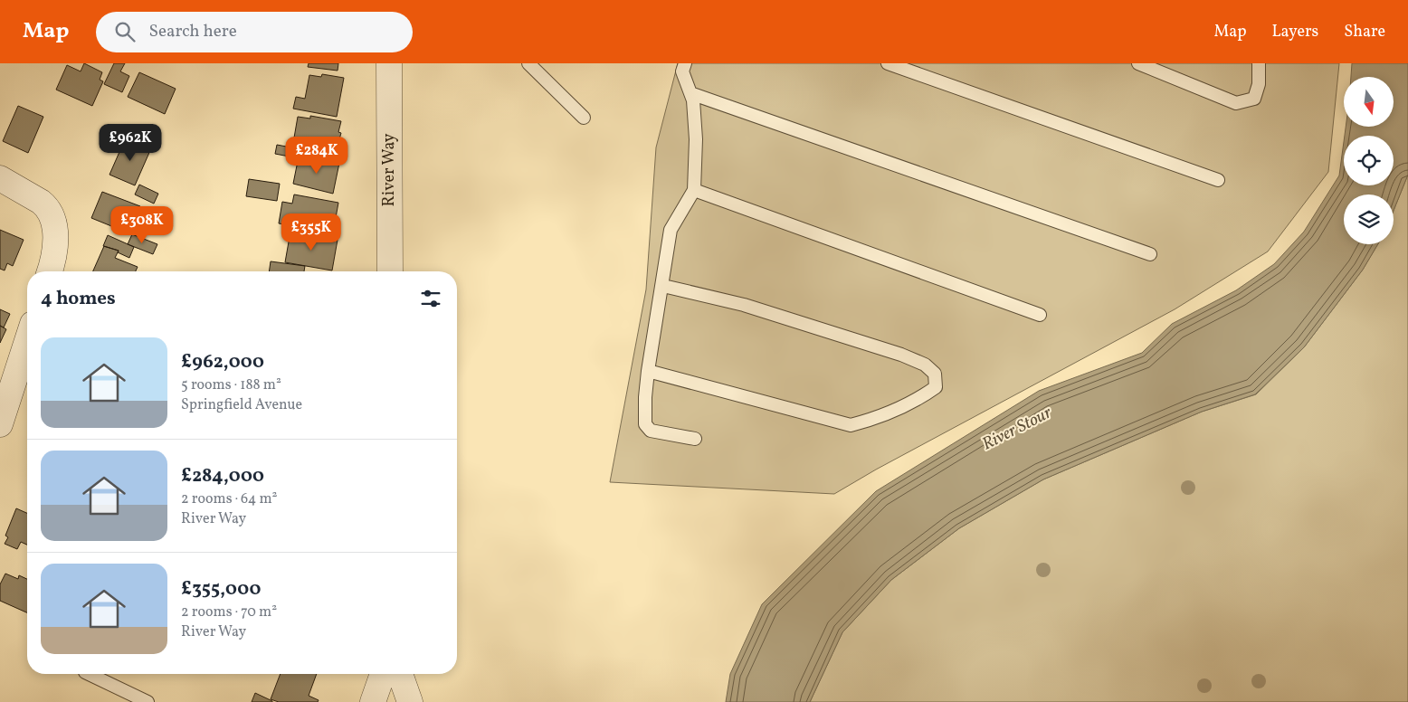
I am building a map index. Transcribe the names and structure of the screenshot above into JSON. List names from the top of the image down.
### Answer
{
  "streets": {
    "street": ["River Way"]
  },
  "water": ["River Stour"],
  "north": "bottom",
  "page": {
    "header": "Map",
    "search": "Search here",
    "nav": ["Map", "Layers", "Share"],
    "price": [
      "£962K",
      "£284K",
      "£308K",
      "£355K"
    ],
    "heading": "4 homes",
    "list": [
      {
        "name": "£962,000",
        "note": "5 rooms · 188 m² · Springfield Avenue"
      },
      {
        "name": "£284,000",
        "note": "2 rooms · 64 m² · River Way"
      },
      {
        "name": "£355,000",
        "note": "2 rooms · 70 m² · River Way"
      }
    ]
  }
}
